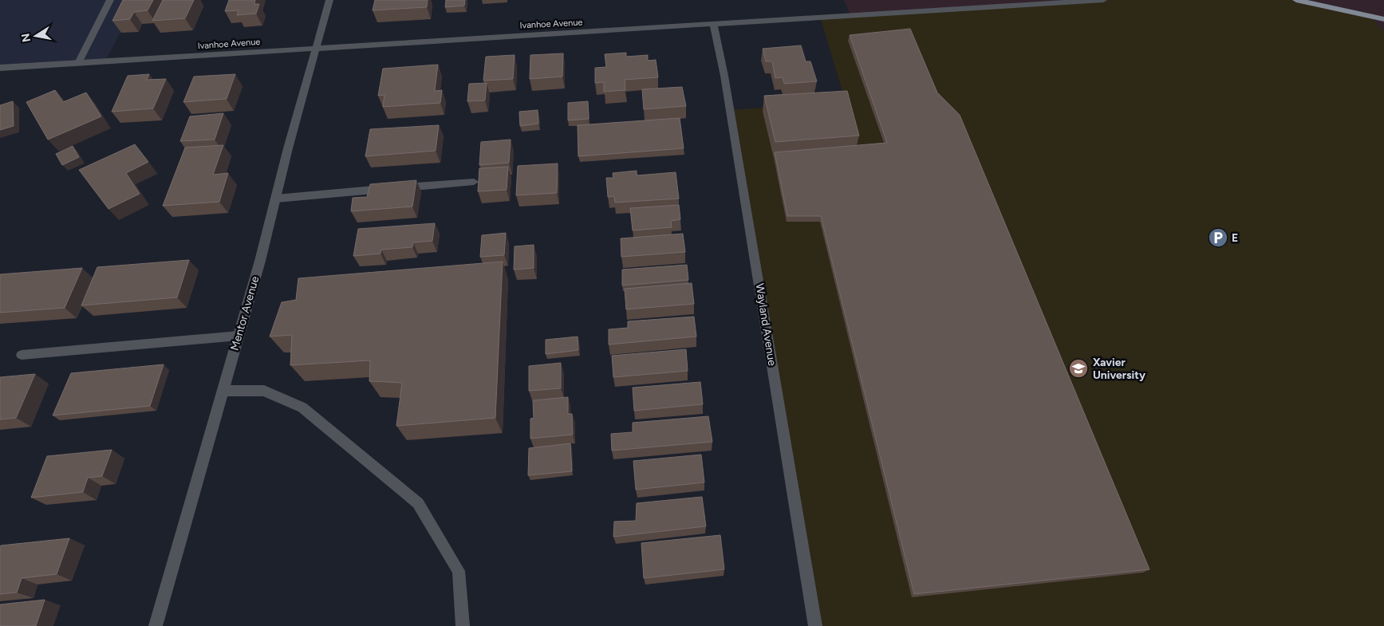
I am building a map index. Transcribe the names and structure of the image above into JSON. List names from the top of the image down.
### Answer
{
  "streets": {
    "street": ["Ivanhoe Avenue", "Mentor Avenue", "Wayland Avenue"]
  },
  "crossings": [
    ["Ivanhoe Avenue", "Mentor Avenue"],
    ["Ivanhoe Avenue", "Wayland Avenue"]
  ],
  "places": {
    "parking": ["E"],
    "school or university": ["Xavier University"]
  },
  "north": "left"
}
